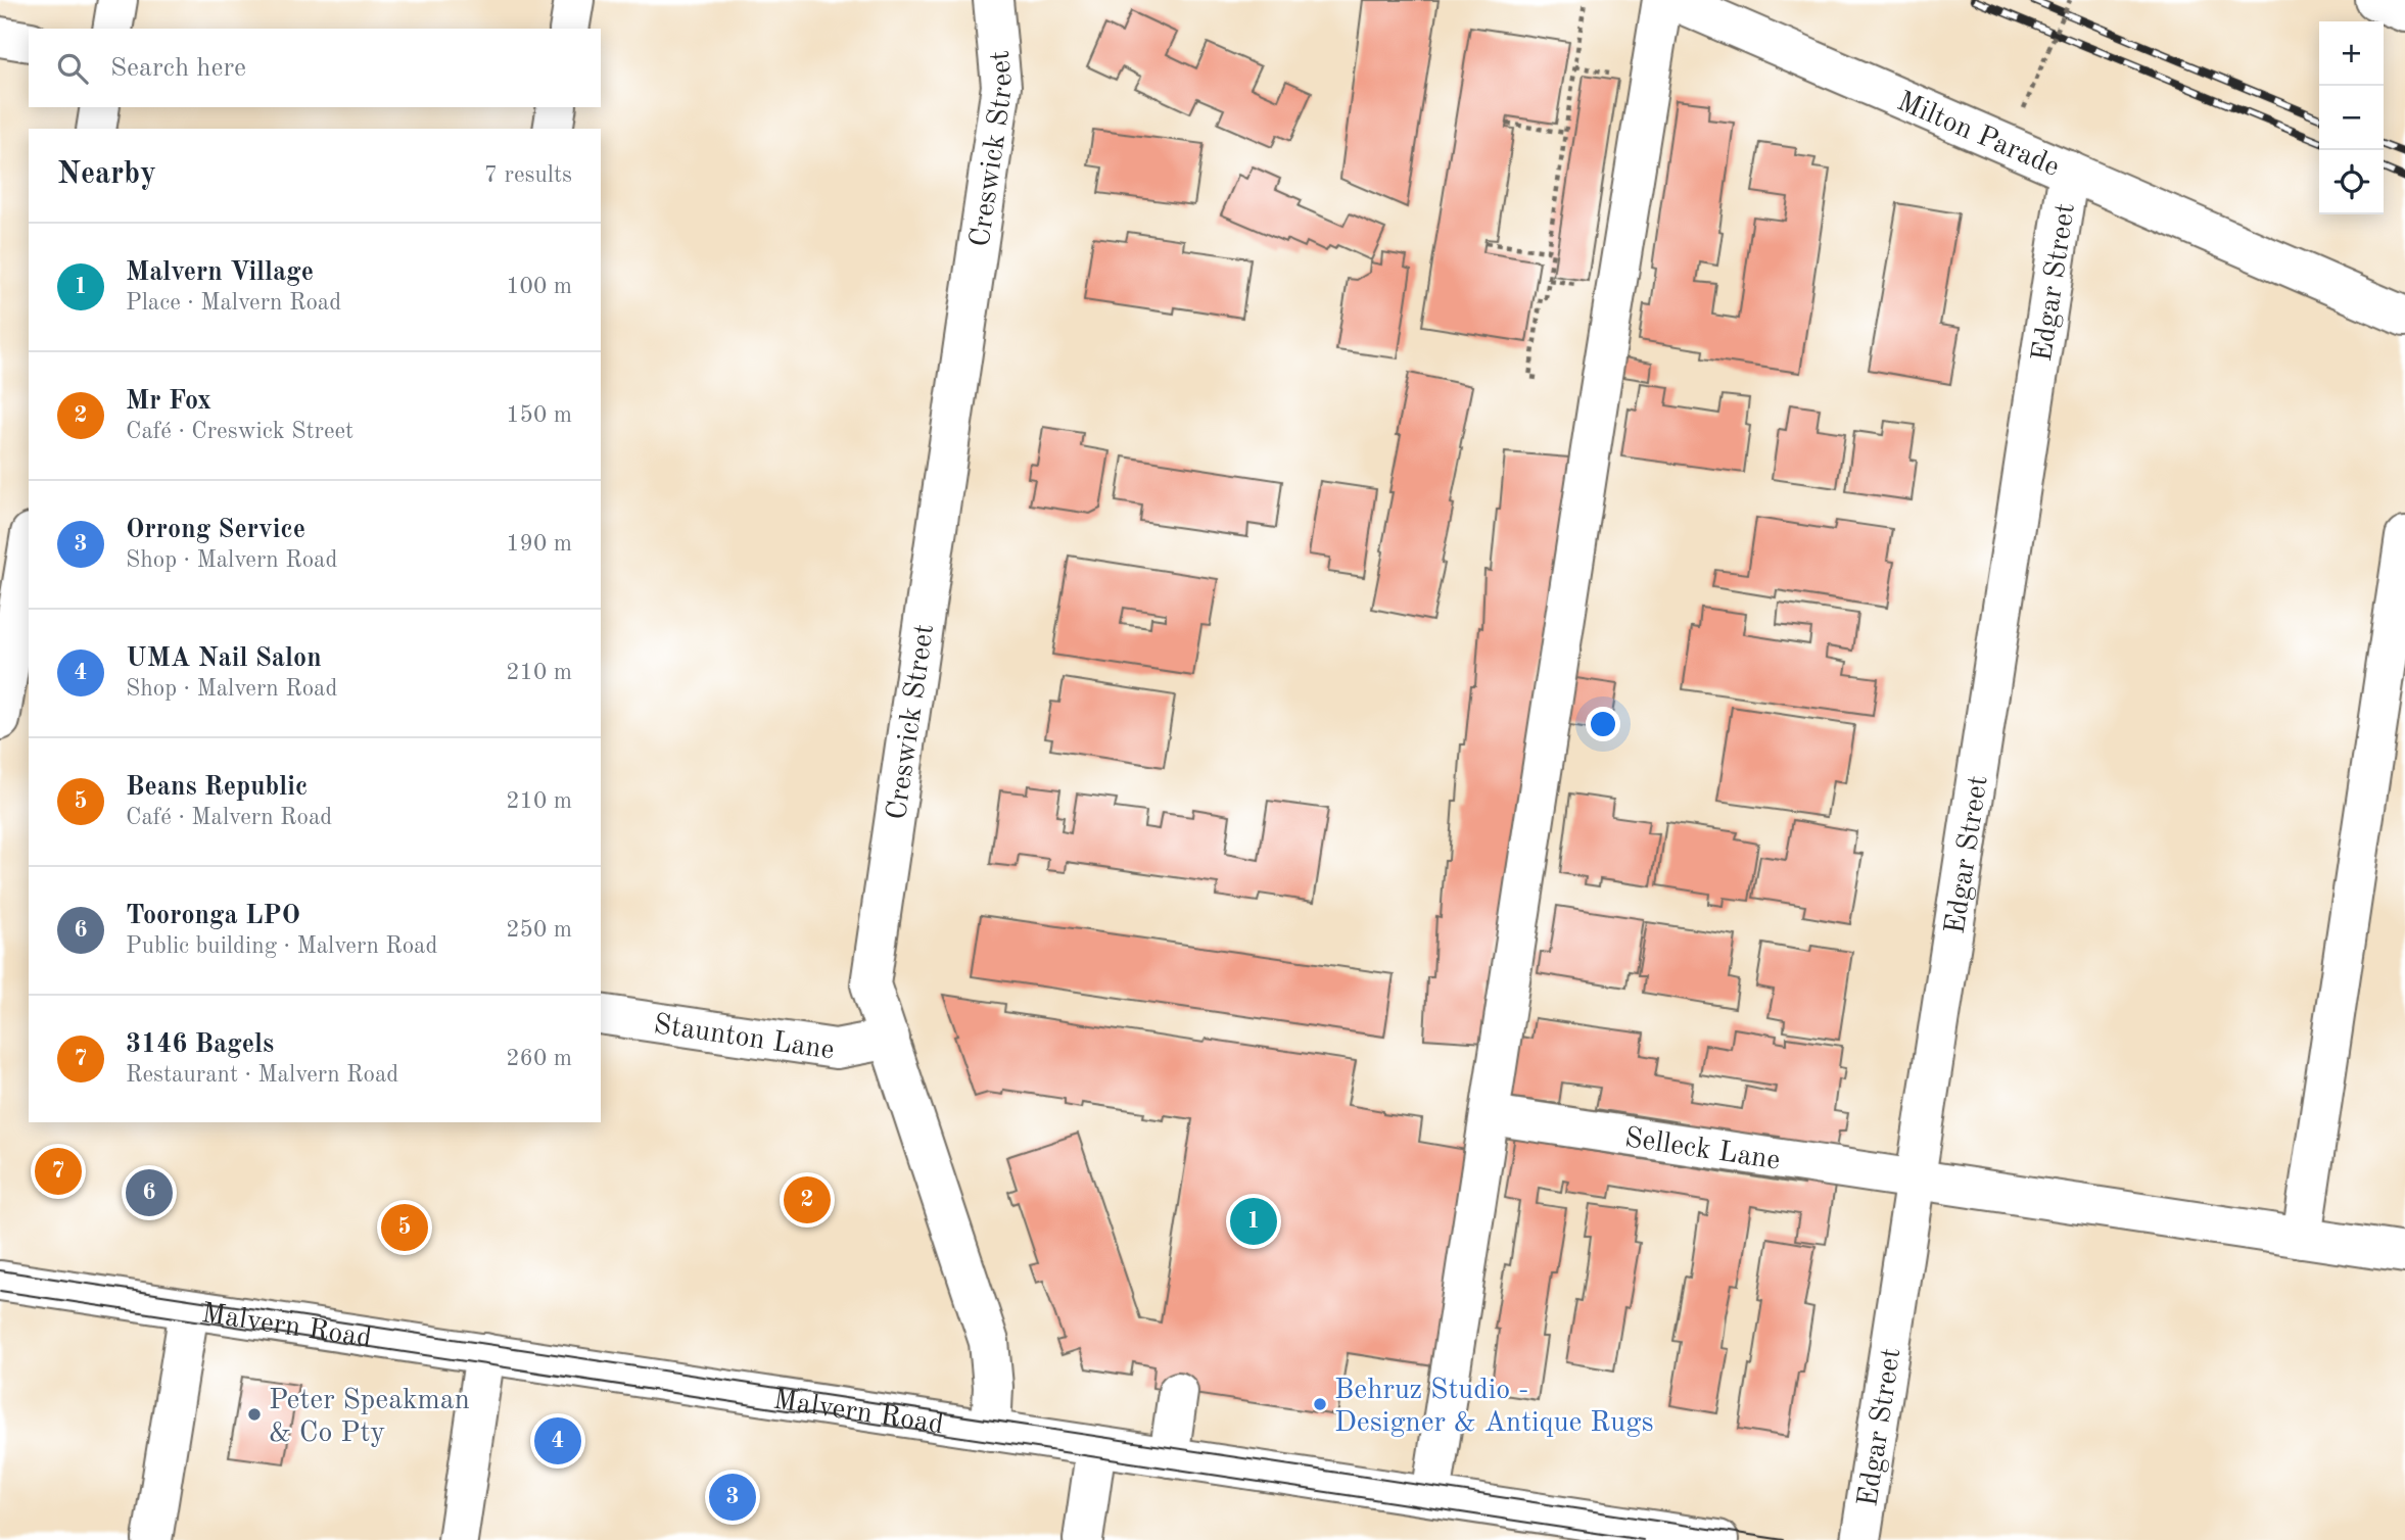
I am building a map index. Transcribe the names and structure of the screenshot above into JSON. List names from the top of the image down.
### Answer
{
  "streets": {
    "street": [
      "Milton Parade",
      "Creswick Street",
      "Edgar Street",
      "Staunton Lane",
      "Selleck Lane",
      "Malvern Road"
    ]
  },
  "crossings": [
    ["Milton Parade", "Edgar Street"],
    ["Creswick Street", "Staunton Lane"],
    ["Creswick Street", "Malvern Road"],
    ["Edgar Street", "Selleck Lane"]
  ],
  "places": ["Behruz Studio - Designer & Antique Rugs", "Peter Speakman & Co Pty"],
  "page": {
    "map_buttons": ["+", "−"],
    "search": "Search here",
    "heading": ["Nearby", "7 results"],
    "list": [
      {
        "mark": "1",
        "name": "Malvern Village",
        "note": "Place · Malvern Road",
        "value": "100 m"
      },
      {
        "mark": "2",
        "name": "Mr Fox",
        "note": "Café · Creswick Street",
        "value": "150 m"
      },
      {
        "mark": "3",
        "name": "Orrong Service",
        "note": "Shop · Malvern Road",
        "value": "190 m"
      },
      {
        "mark": "4",
        "name": "UMA Nail Salon",
        "note": "Shop · Malvern Road",
        "value": "210 m"
      },
      {
        "mark": "5",
        "name": "Beans Republic",
        "note": "Café · Malvern Road",
        "value": "210 m"
      },
      {
        "mark": "6",
        "name": "Tooronga LPO",
        "note": "Public building · Malvern Road",
        "value": "250 m"
      },
      {
        "mark": "7",
        "name": "3146 Bagels",
        "note": "Restaurant · Malvern Road",
        "value": "260 m"
      }
    ],
    "pins": [
      "7",
      "6",
      "2",
      "1",
      "5",
      "4",
      "3"
    ]
  }
}
